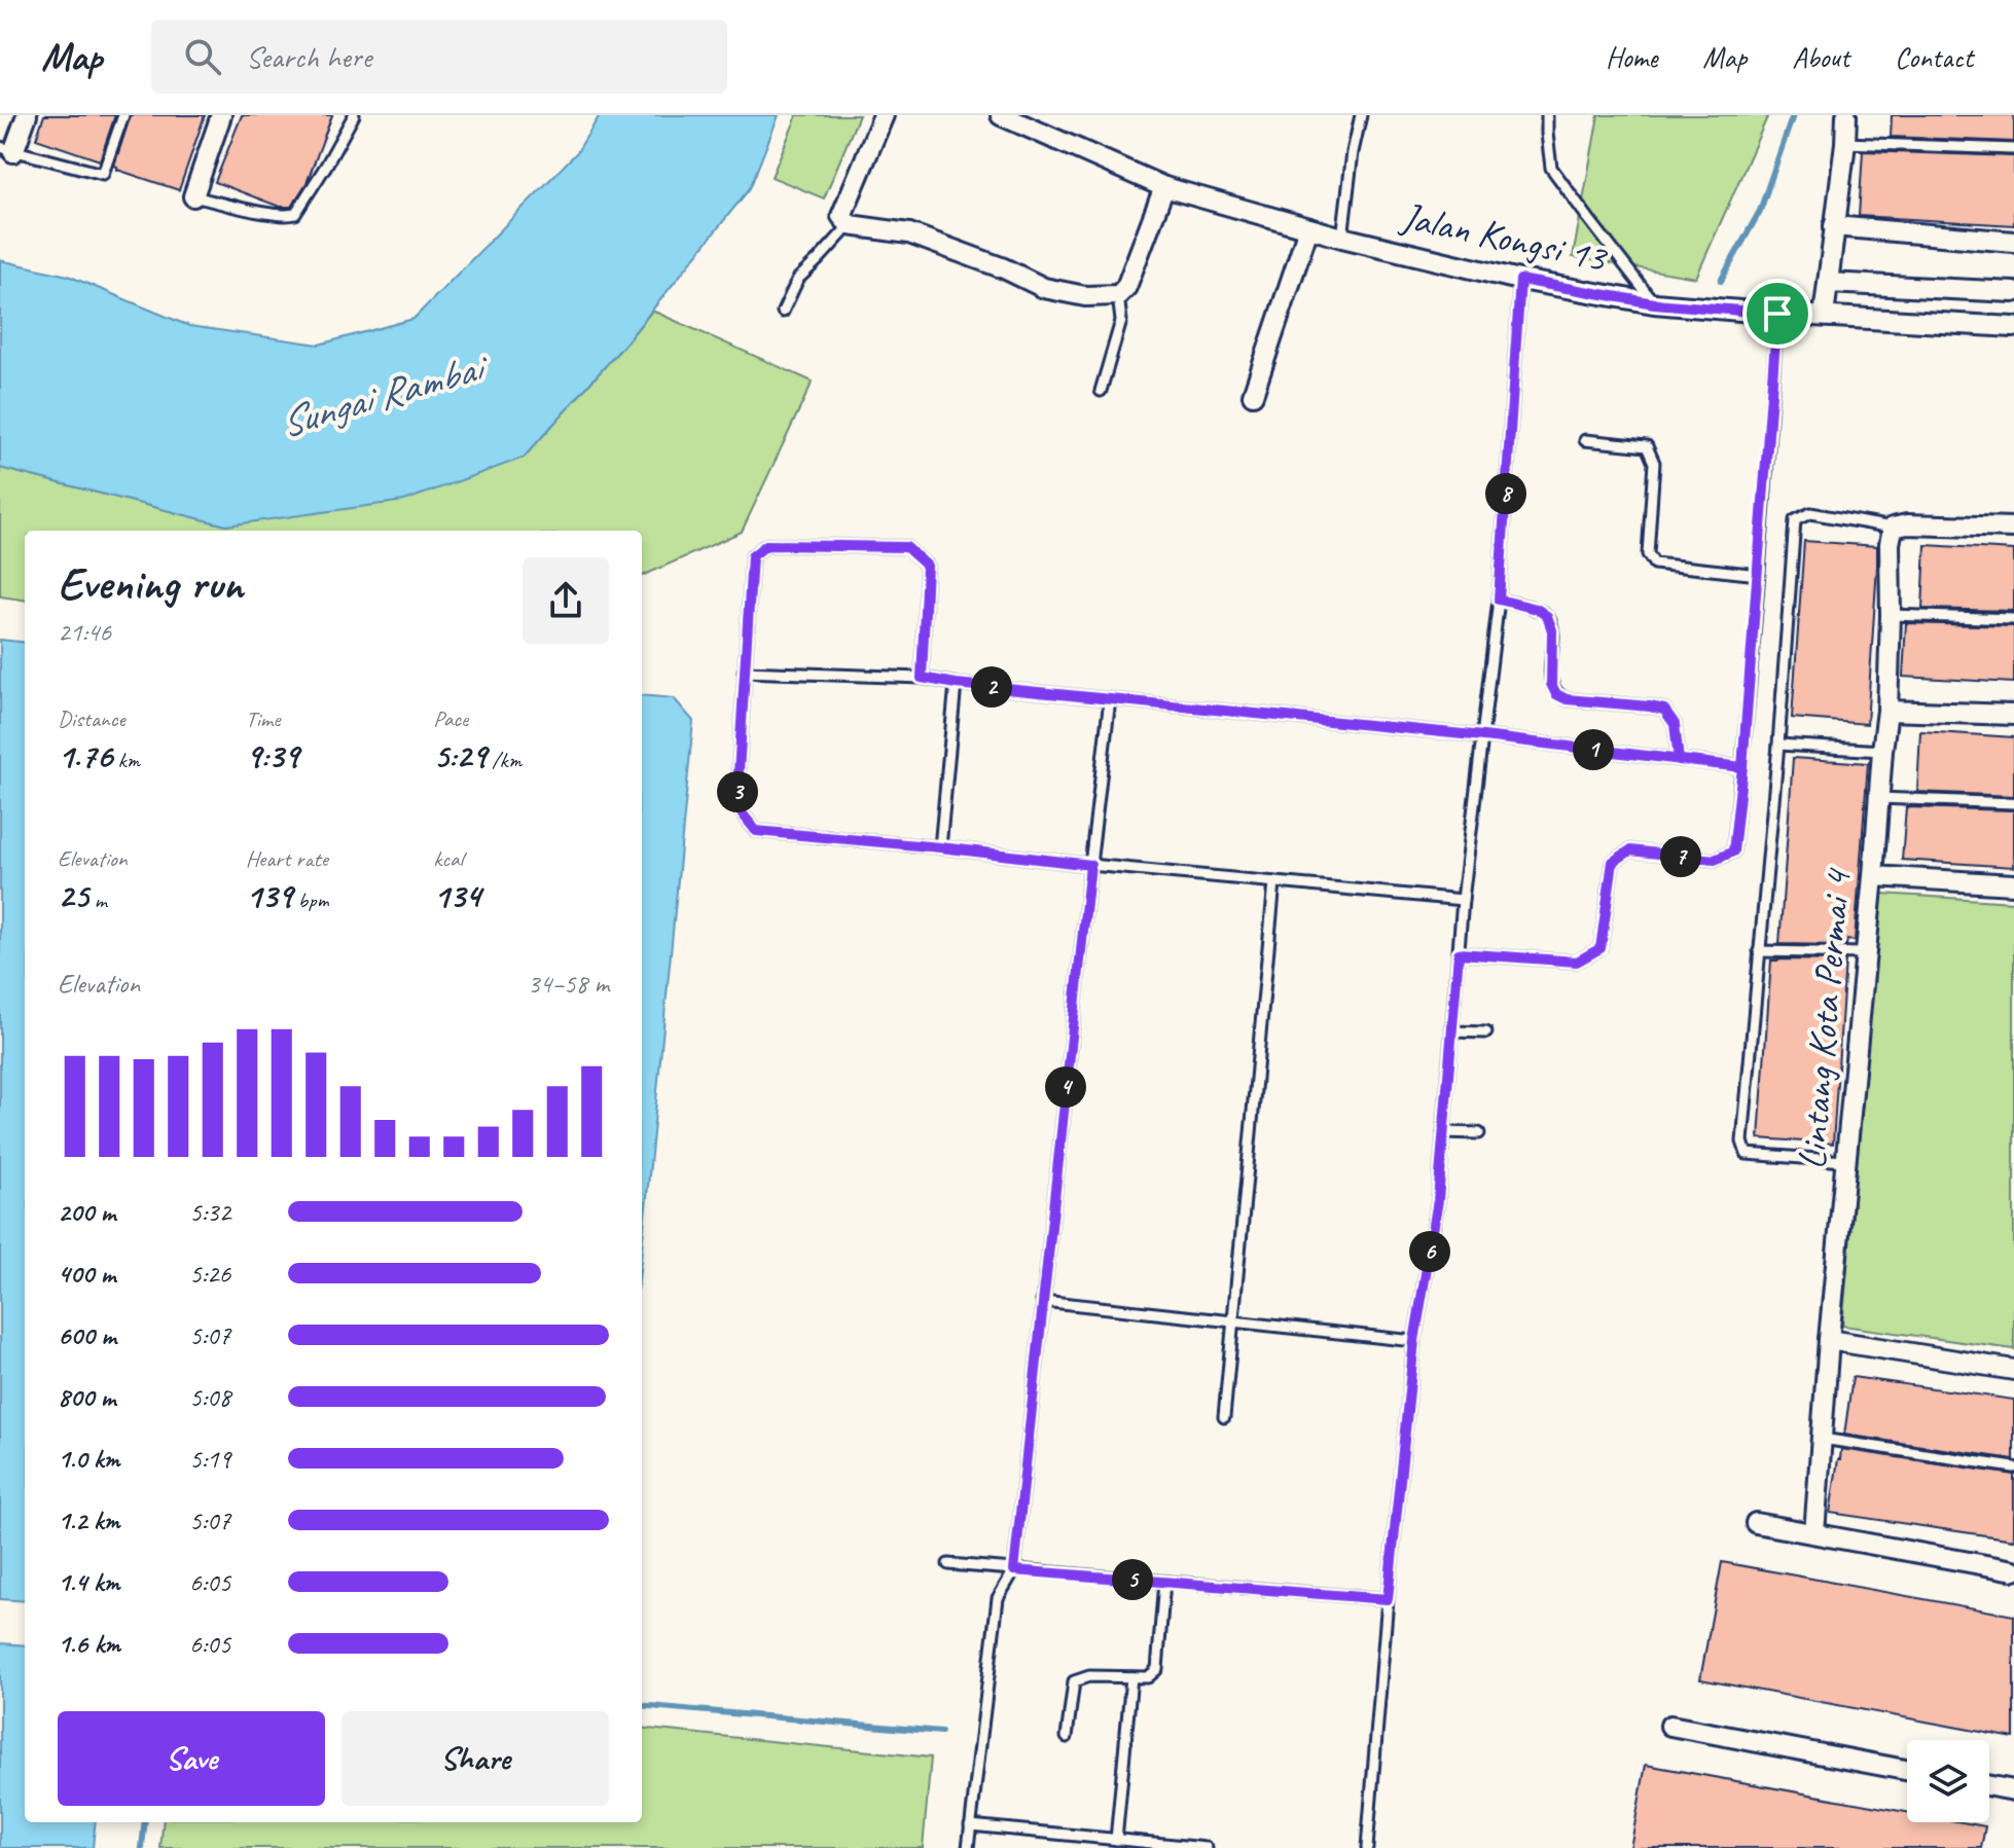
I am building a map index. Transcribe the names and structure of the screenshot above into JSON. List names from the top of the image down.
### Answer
{
  "streets": {
    "street": ["Jalan Kongsi 13", "Lintang Kota Permai 4"]
  },
  "water": ["Sungai Rambai"],
  "page": {
    "header": "Map",
    "search": "Search here",
    "nav": [
      "Home",
      "Map",
      "About",
      "Contact"
    ],
    "pins": [
      "8",
      "2",
      "1",
      "3",
      "7",
      "4",
      "6",
      "5"
    ],
    "heading": ["Evening run", "21:46"],
    "stats": [
      ["Distance", "1.76 km"],
      ["Time", "9:39"],
      ["Pace", "5:29 /km"],
      ["Elevation", "25 m"],
      ["Heart rate", "139 bpm"],
      ["kcal", "134"]
    ],
    "chart": ["Elevation", "34–58 m"],
    "list": [
      {
        "name": "200 m",
        "note": "5:32"
      },
      {
        "name": "400 m",
        "note": "5:26"
      },
      {
        "name": "600 m",
        "note": "5:07"
      },
      {
        "name": "800 m",
        "note": "5:08"
      },
      {
        "name": "1.0 km",
        "note": "5:19"
      },
      {
        "name": "1.2 km",
        "note": "5:07"
      },
      {
        "name": "1.4 km",
        "note": "6:05"
      },
      {
        "name": "1.6 km",
        "note": "6:05"
      }
    ],
    "buttons": ["Save", "Share"]
  }
}
